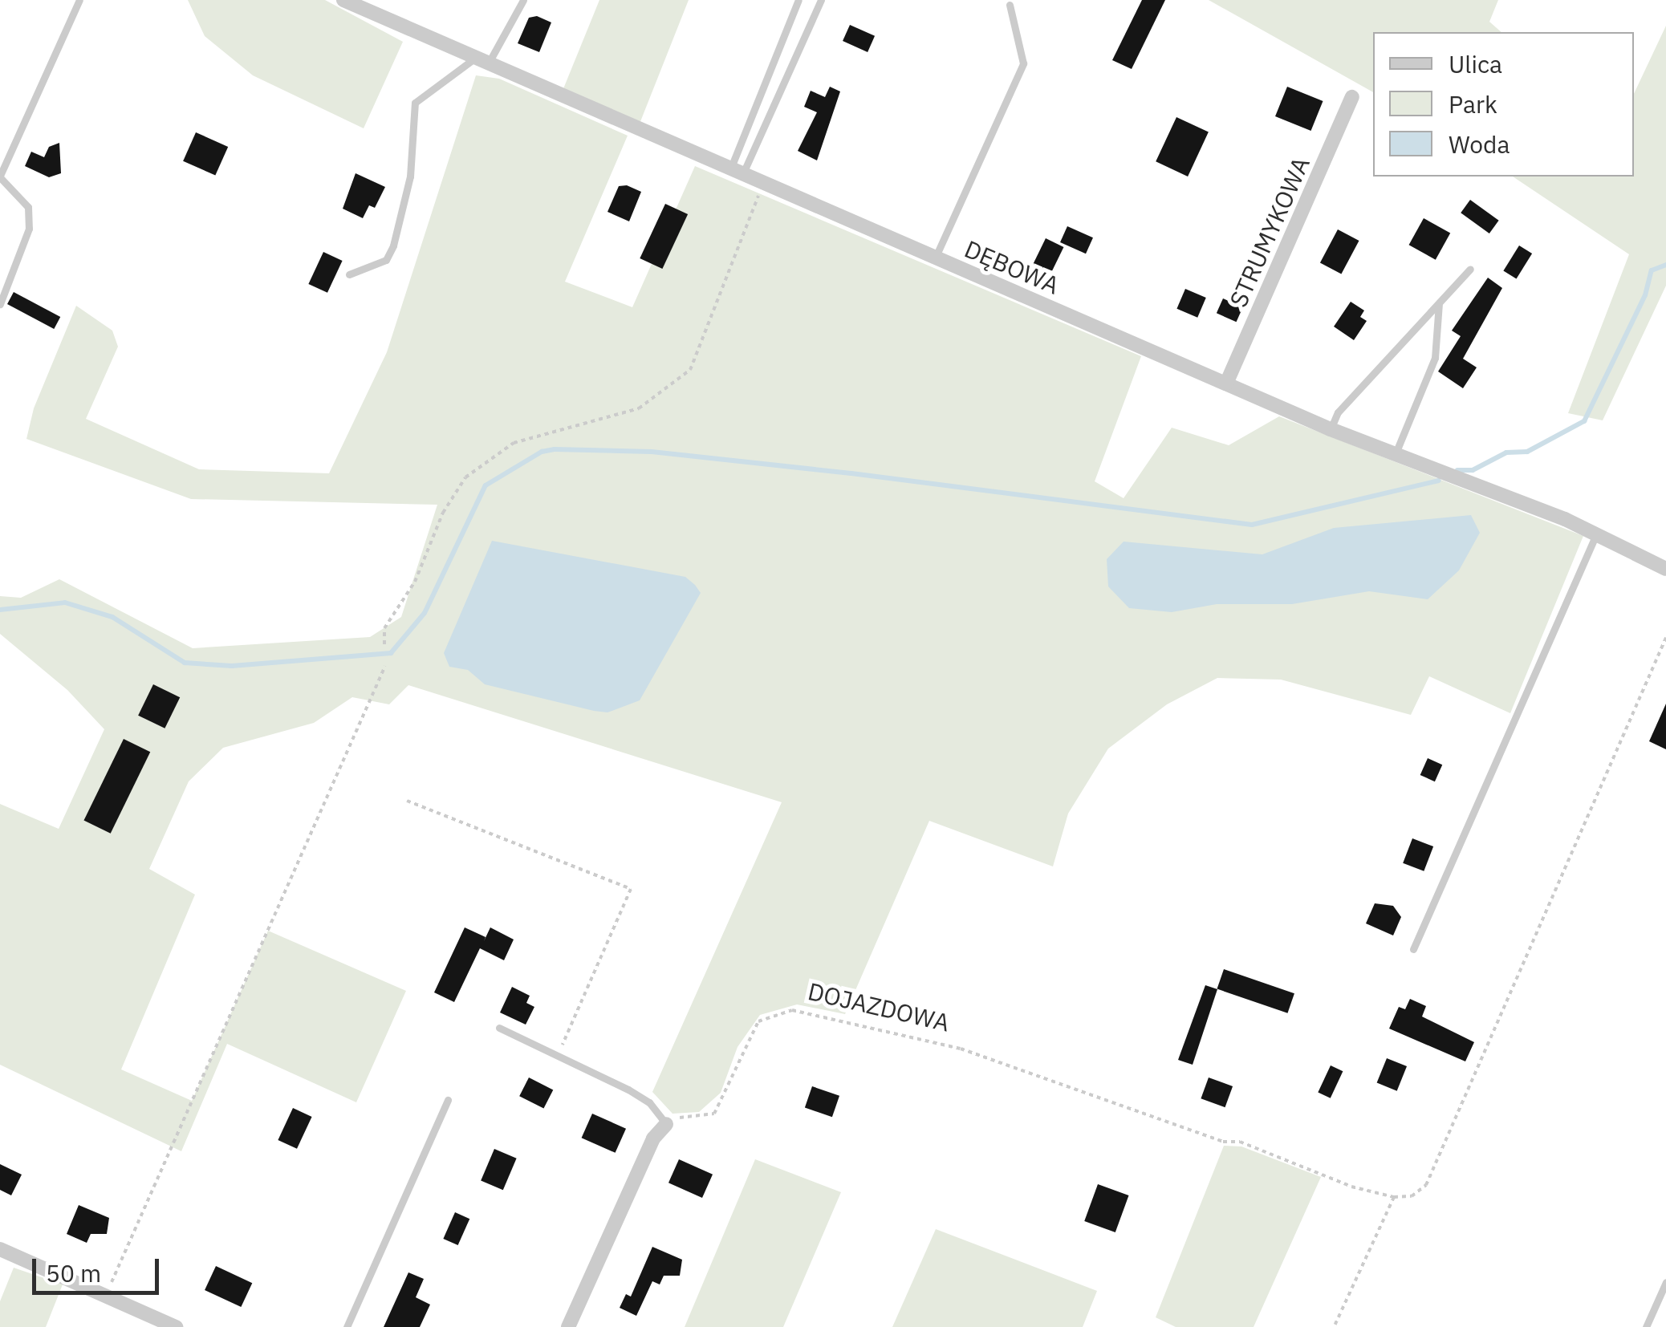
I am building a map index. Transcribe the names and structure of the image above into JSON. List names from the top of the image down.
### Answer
{
  "streets": {
    "street": ["STRUMYKOWA", "DĘBOWA"],
    "path": ["DOJAZDOWA"]
  },
  "crossings": [
    ["STRUMYKOWA", "DĘBOWA"]
  ],
  "legend": ["Ulica", "Park", "Woda"],
  "scale_bar": "50 m"
}
